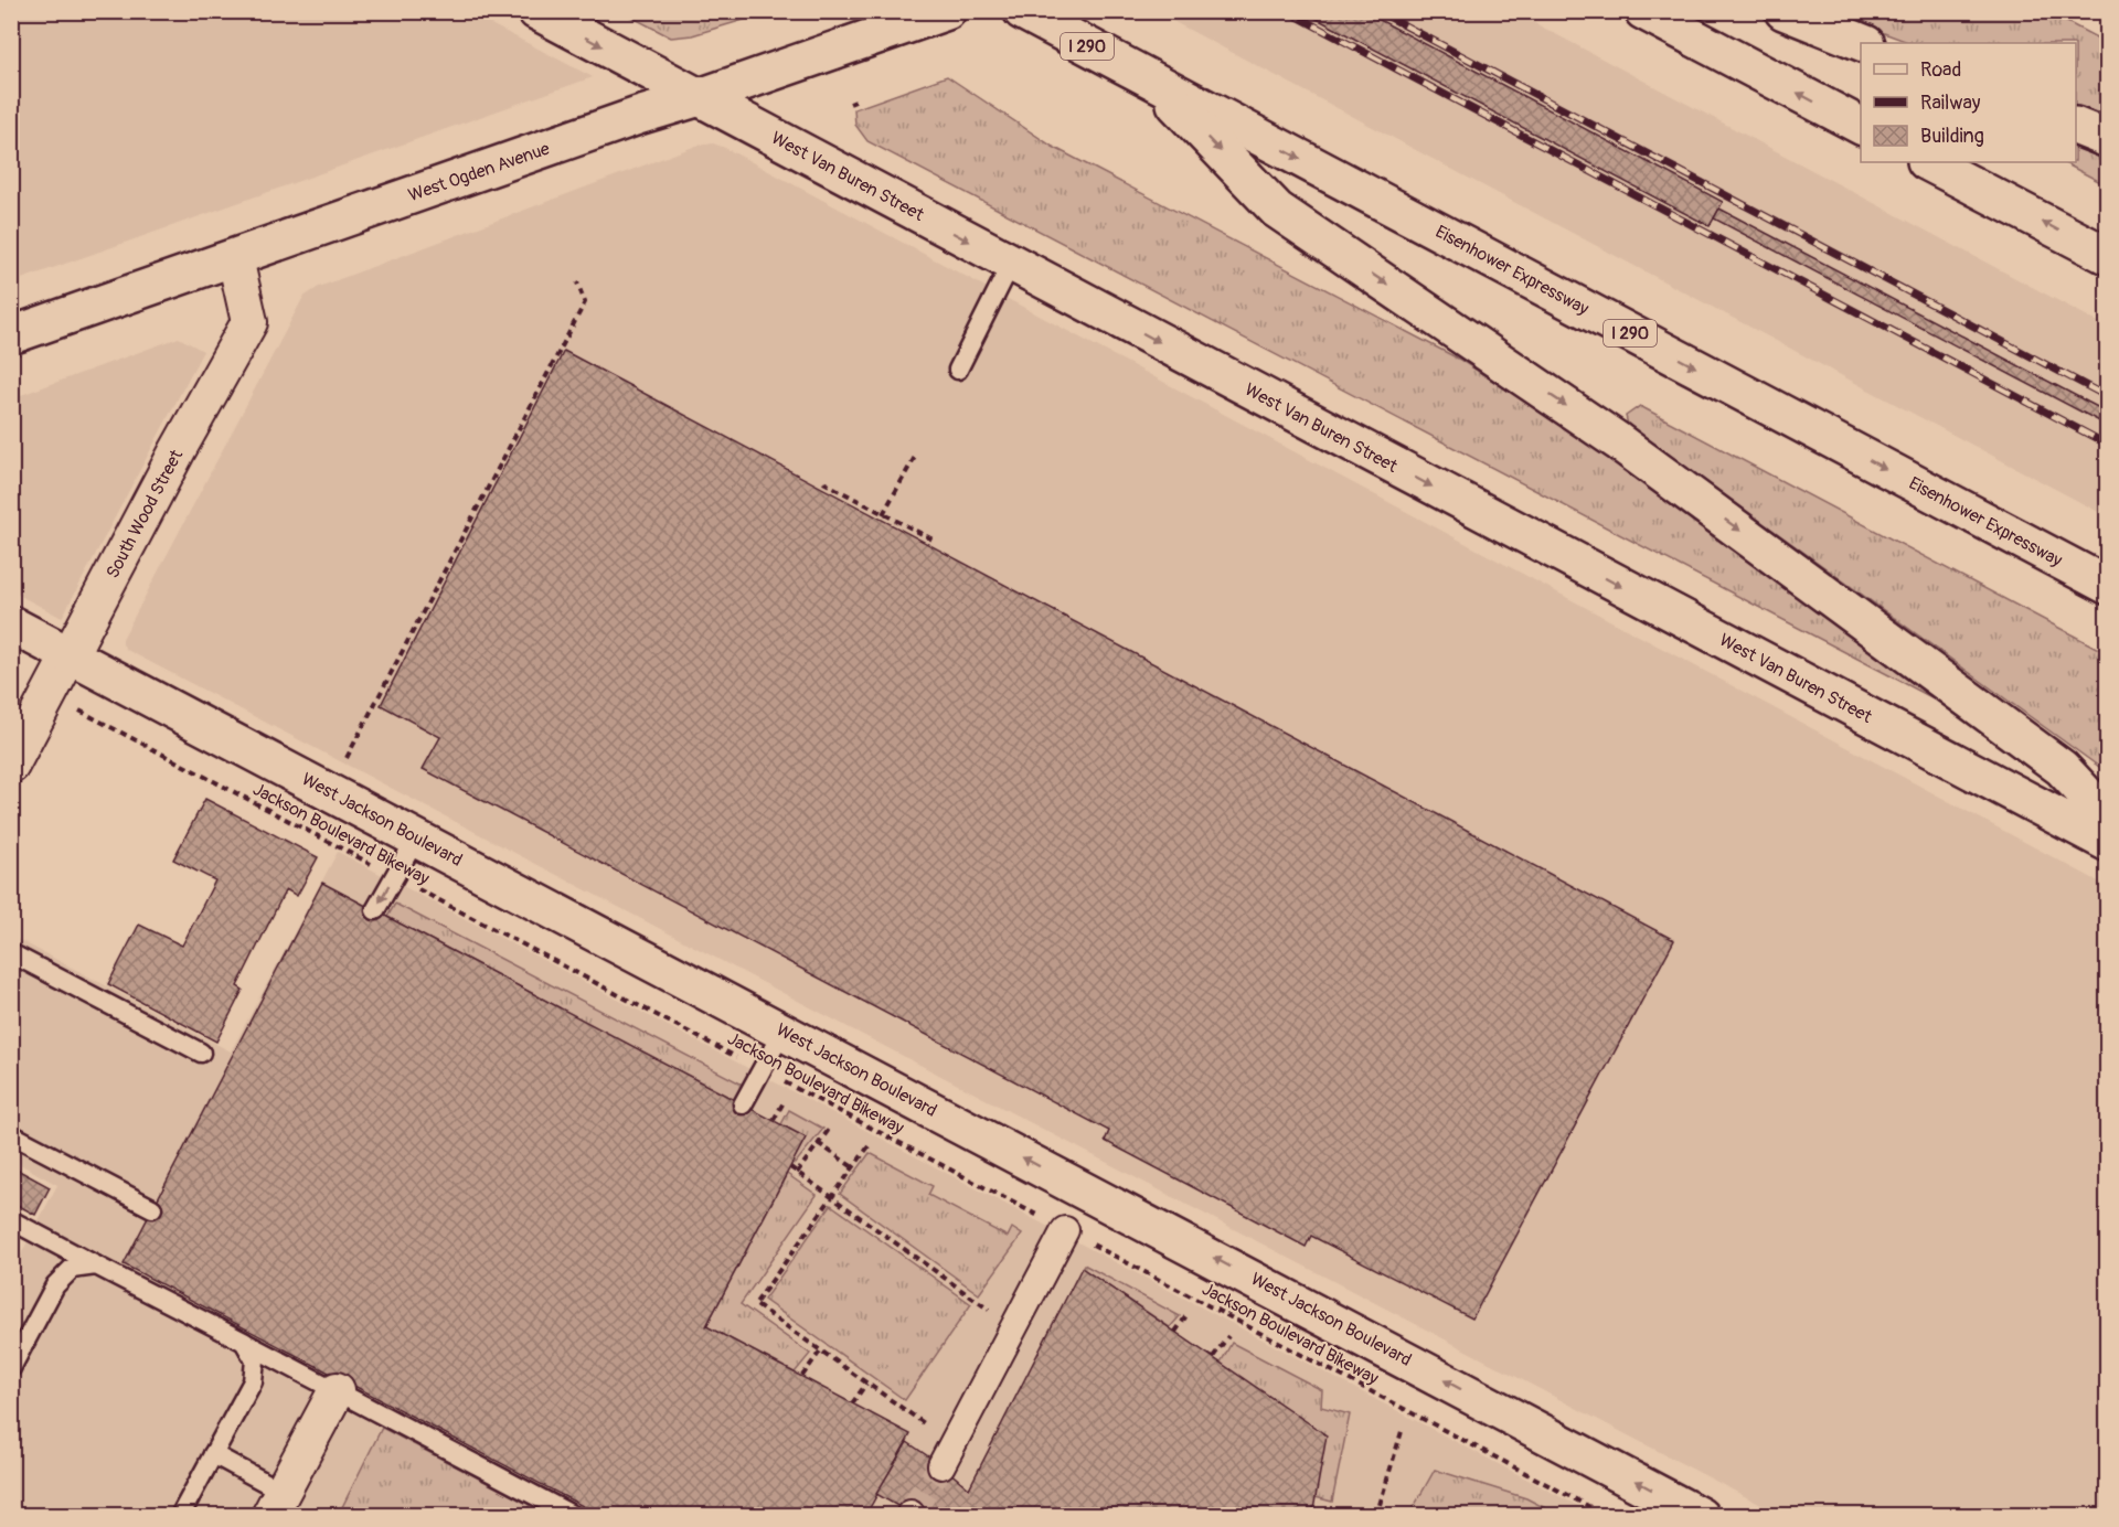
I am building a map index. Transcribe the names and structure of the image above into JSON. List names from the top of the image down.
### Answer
{
  "streets": {
    "main road": [
      "I 290",
      "West Ogden Avenue",
      "West Van Buren Street",
      "Eisenhower Expressway",
      "West Jackson Boulevard"
    ],
    "street": ["South Wood Street"],
    "path": ["Jackson Boulevard Bikeway"]
  },
  "crossings": [
    ["West Ogden Avenue", "West Van Buren Street"],
    ["West Ogden Avenue", "South Wood Street"],
    ["South Wood Street", "West Jackson Boulevard"],
    ["South Wood Street", "Jackson Boulevard Bikeway"]
  ],
  "one_way": ["West Jackson Boulevard"],
  "legend": ["Road", "Railway", "Building"]
}
